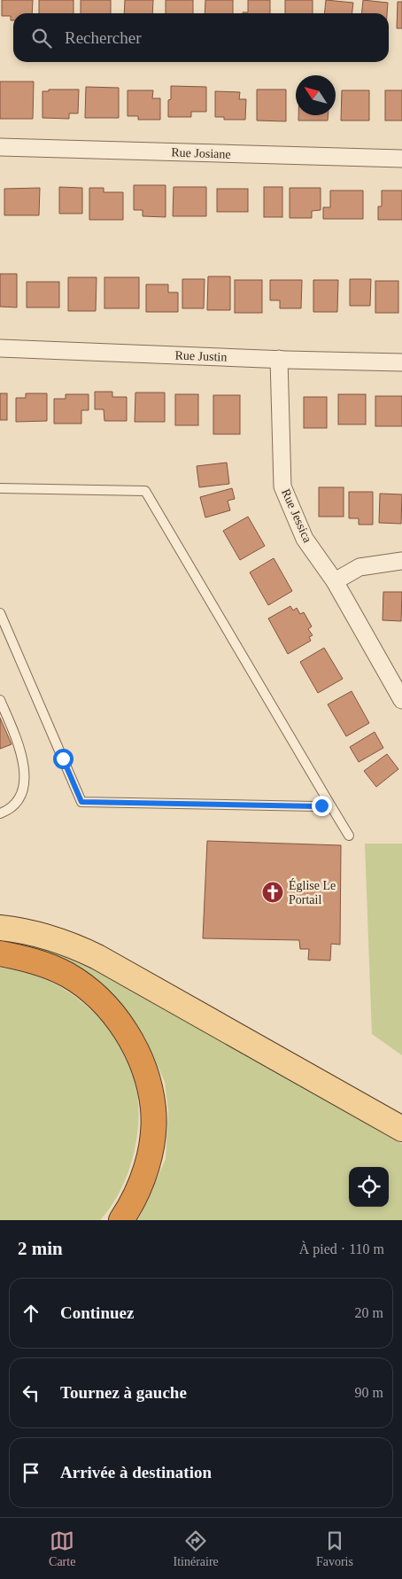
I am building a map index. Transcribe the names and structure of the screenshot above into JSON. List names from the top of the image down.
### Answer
{
  "streets": {
    "street": ["Rue Josiane", "Rue Justin", "Rue Jessica"]
  },
  "crossings": [
    ["Rue Justin", "Rue Jessica"]
  ],
  "places": {
    "church": ["Église Le Portail"]
  },
  "north": "top left",
  "page": {
    "search": "Rechercher",
    "heading": ["2 min", "À pied · 110 m"],
    "list": [
      ["Continuez", "20 m"],
      ["Tournez à gauche", "90 m"],
      "Arrivée à destination"
    ],
    "nav": ["Carte", "Itinéraire", "Favoris"]
  }
}
